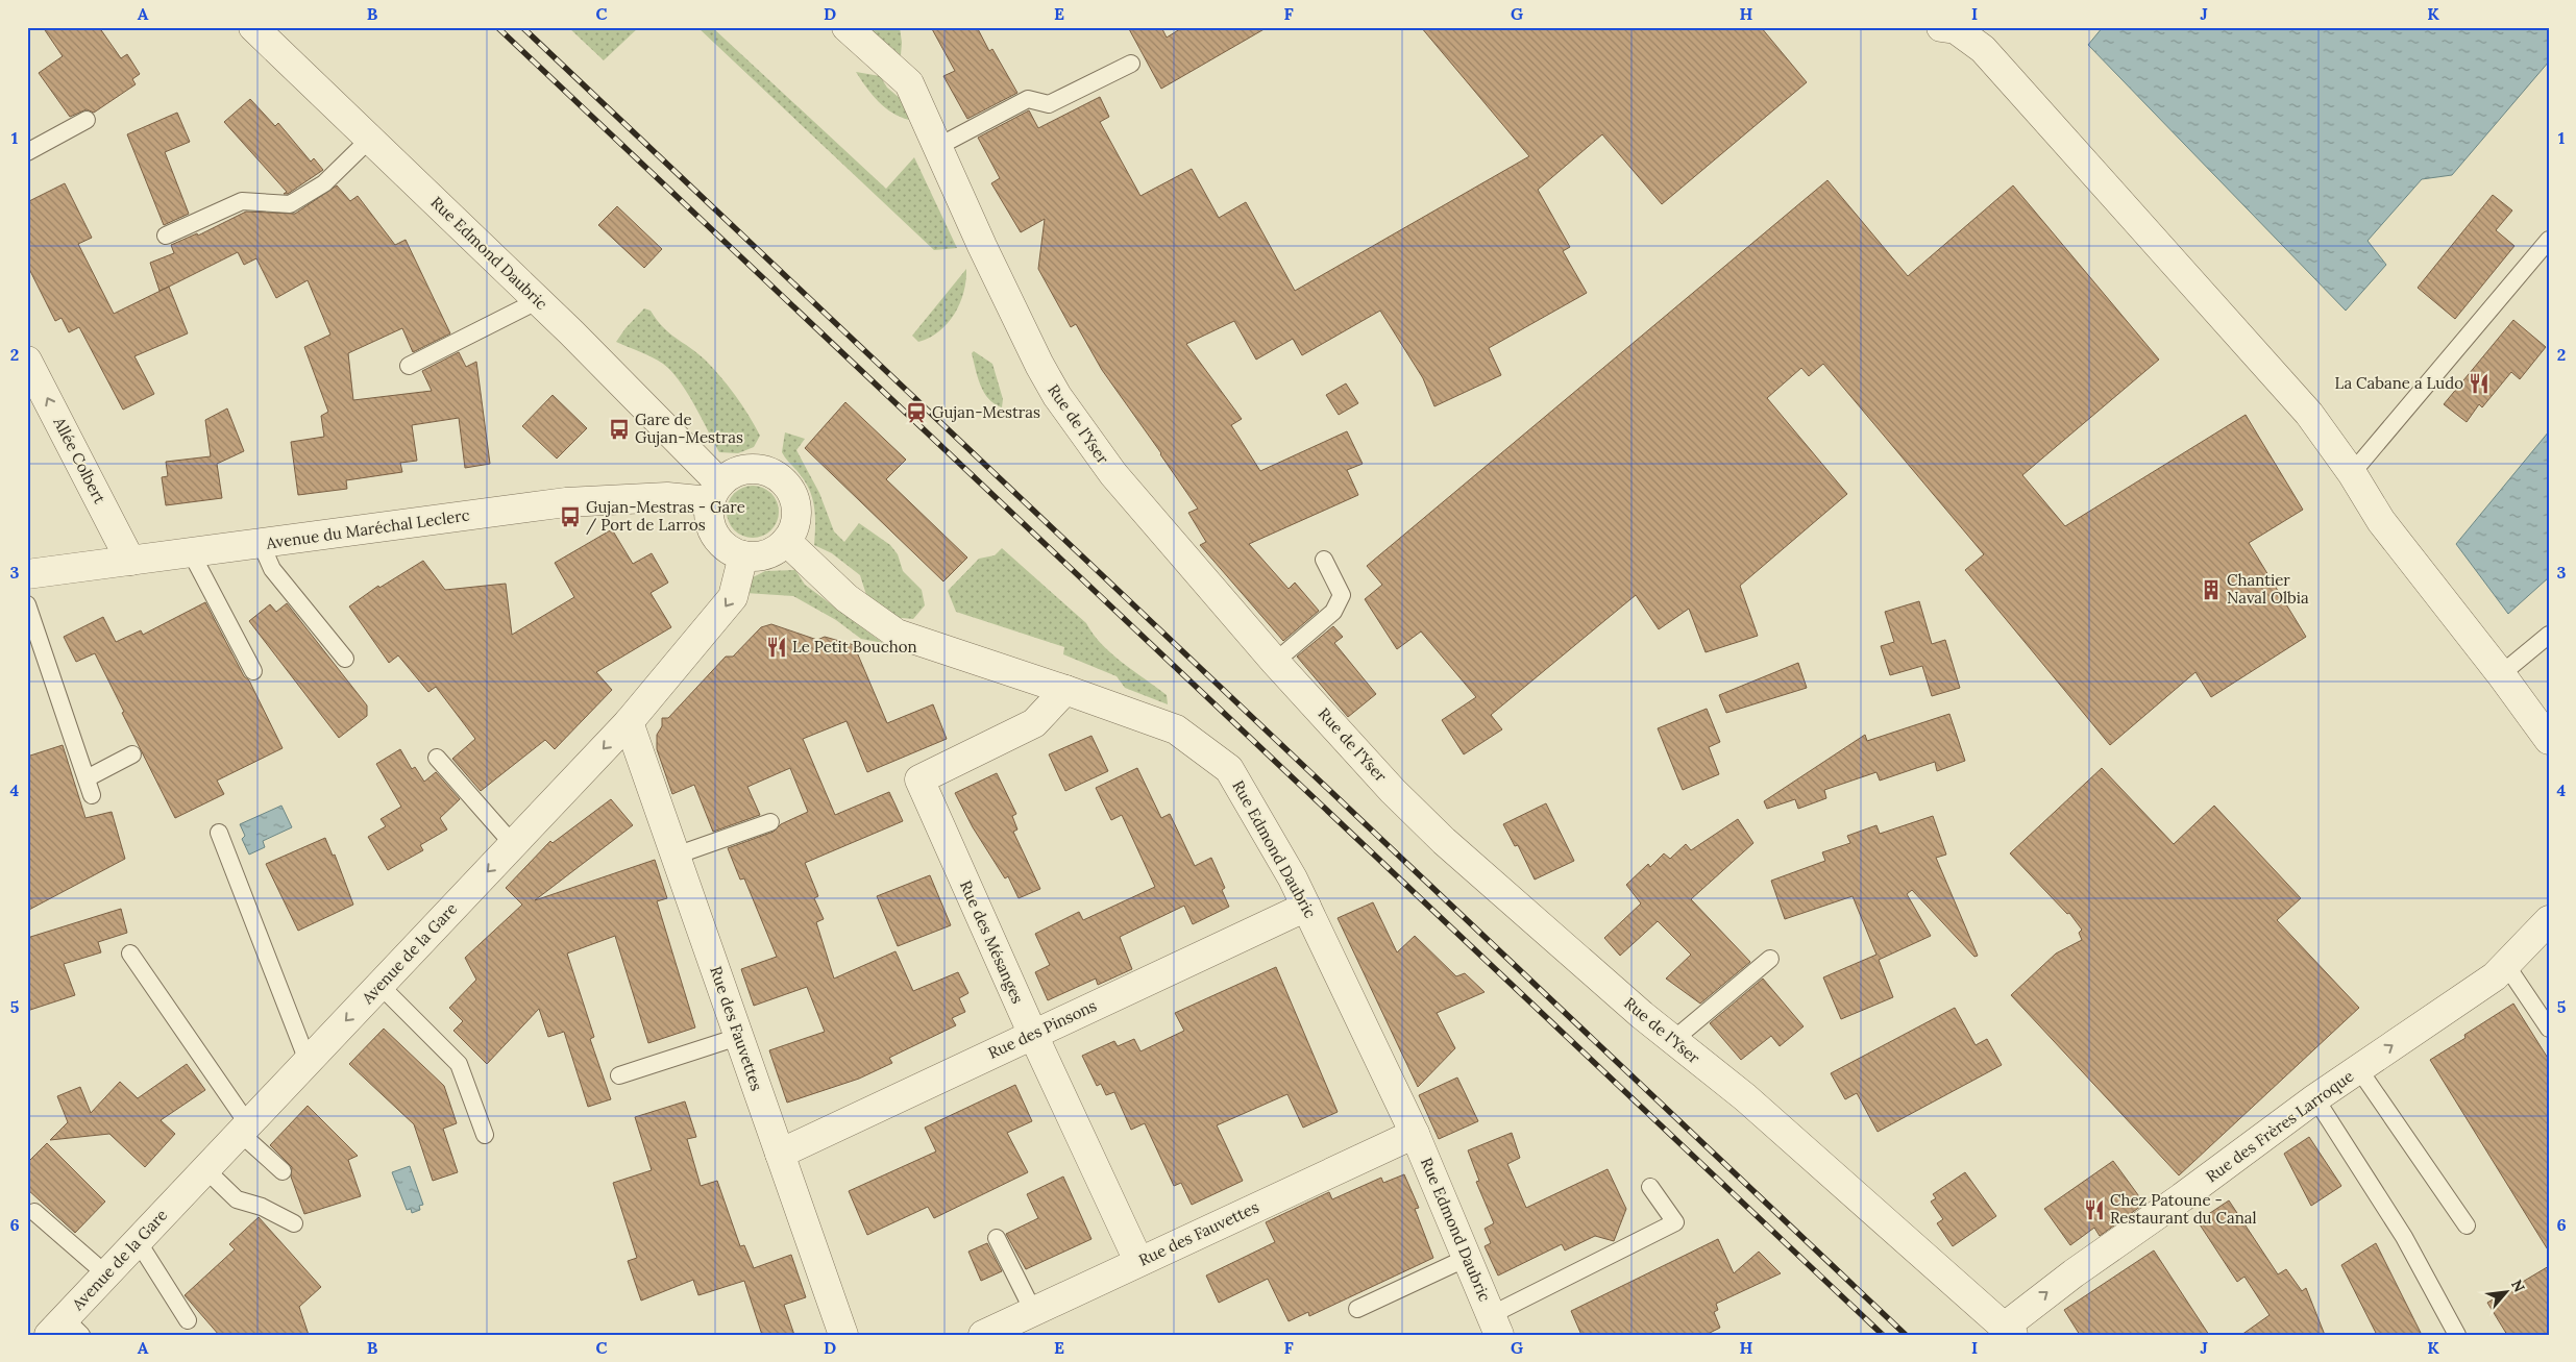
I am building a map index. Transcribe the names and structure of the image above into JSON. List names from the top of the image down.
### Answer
{
  "streets": {
    "street": [
      "Rue Edmond Daubric",
      "Rue de l'Yser",
      "Allée Colbert",
      "Avenue du Maréchal Leclerc",
      "Rue des Mésanges",
      "Avenue de la Gare",
      "Rue des Fauvettes",
      "Rue des Pinsons",
      "Rue des Frères Larroque"
    ]
  },
  "crossings": [
    ["Rue Edmond Daubric", "Avenue du Maréchal Leclerc"],
    ["Rue Edmond Daubric", "Rue des Mésanges"],
    ["Rue Edmond Daubric", "Avenue de la Gare"],
    ["Rue Edmond Daubric", "Rue des Fauvettes"],
    ["Rue Edmond Daubric", "Rue des Pinsons"],
    ["Rue de l'Yser", "Rue des Frères Larroque"],
    ["Allée Colbert", "Avenue du Maréchal Leclerc"],
    ["Avenue du Maréchal Leclerc", "Avenue de la Gare"],
    ["Rue des Mésanges", "Rue des Fauvettes"],
    ["Rue des Mésanges", "Rue des Pinsons"],
    ["Avenue de la Gare", "Rue des Fauvettes"],
    ["Rue des Fauvettes", "Rue des Pinsons"]
  ],
  "one_way": ["Allée Colbert", "Avenue de la Gare", "Rue des Frères Larroque"],
  "places": {
    "restaurant": ["La Cabane a Ludo", "Le Petit Bouchon", "Chez Patoune - Restaurant du Canal"],
    "station": ["Gujan-Mestras"],
    "bus stop": ["Gare de Gujan-Mestras", "Gujan-Mestras - Gare / Port de Larros"],
    "building": ["Chantier Naval Olbia"]
  },
  "north": "top right",
  "grid": {
    "columns": [
      "A",
      "B",
      "C",
      "D",
      "E",
      "F",
      "G",
      "H",
      "I",
      "J",
      "K"
    ],
    "rows": [
      "1",
      "2",
      "3",
      "4",
      "5",
      "6"
    ]
  }
}
